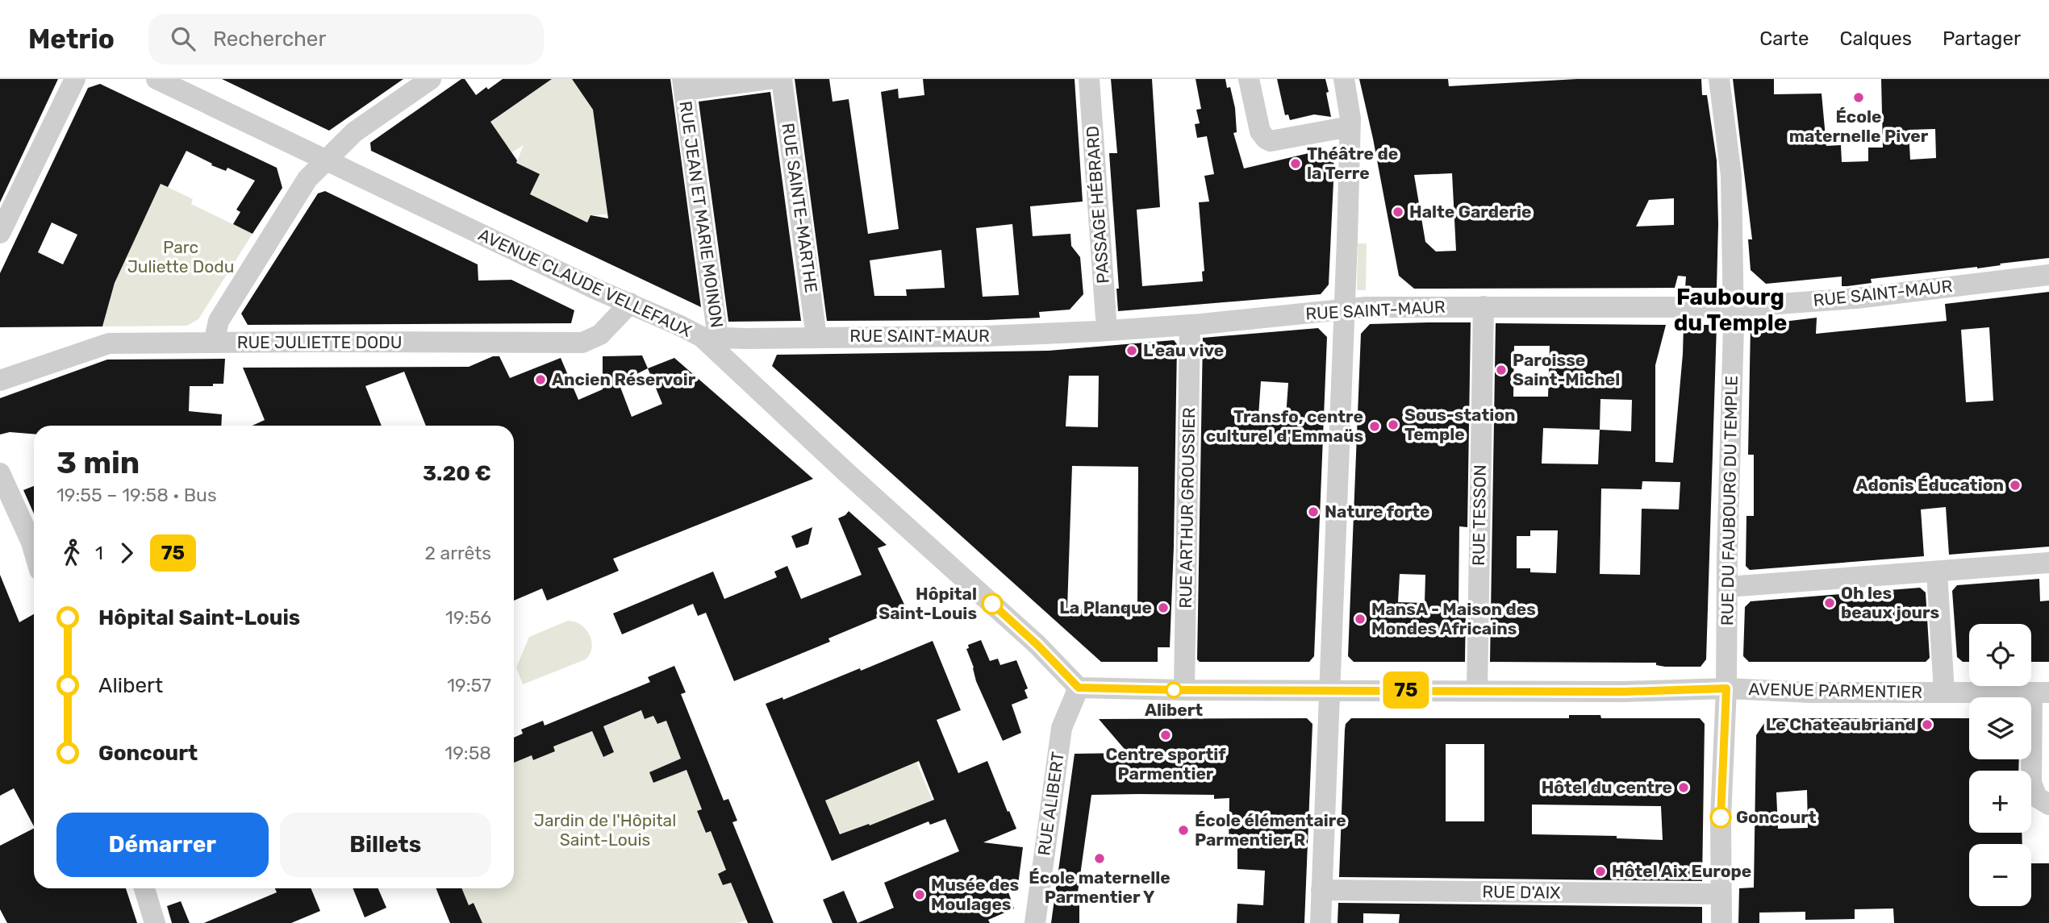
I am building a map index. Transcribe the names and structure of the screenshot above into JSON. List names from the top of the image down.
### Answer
{
  "streets": {
    "street": [
      "PASSAGE HÉBRARD",
      "RUE SAINTE-MARTHE",
      "RUE JEAN ET MARIE MOINON",
      "AVENUE CLAUDE VELLEFAUX",
      "RUE SAINT-MAUR",
      "RUE JULIETTE DODU",
      "RUE DU FAUBOURG DU TEMPLE",
      "RUE ARTHUR GROUSSIER",
      "RUE TESSON",
      "AVENUE PARMENTIER",
      "RUE ALIBERT",
      "RUE D'AIX"
    ]
  },
  "crossings": [
    ["PASSAGE HÉBRARD", "RUE SAINT-MAUR"],
    ["RUE SAINTE-MARTHE", "RUE SAINT-MAUR"],
    ["RUE JEAN ET MARIE MOINON", "AVENUE CLAUDE VELLEFAUX"],
    ["RUE JEAN ET MARIE MOINON", "RUE SAINT-MAUR"],
    ["AVENUE CLAUDE VELLEFAUX", "RUE SAINT-MAUR"],
    ["AVENUE CLAUDE VELLEFAUX", "RUE JULIETTE DODU"],
    ["AVENUE CLAUDE VELLEFAUX", "AVENUE PARMENTIER"],
    ["AVENUE CLAUDE VELLEFAUX", "RUE ALIBERT"],
    ["RUE SAINT-MAUR", "RUE DU FAUBOURG DU TEMPLE"],
    ["RUE SAINT-MAUR", "RUE ARTHUR GROUSSIER"],
    ["RUE SAINT-MAUR", "RUE TESSON"],
    ["RUE DU FAUBOURG DU TEMPLE", "AVENUE PARMENTIER"],
    ["RUE DU FAUBOURG DU TEMPLE", "RUE D'AIX"],
    ["RUE ARTHUR GROUSSIER", "AVENUE PARMENTIER"],
    ["RUE TESSON", "AVENUE PARMENTIER"],
    ["AVENUE PARMENTIER", "RUE ALIBERT"]
  ],
  "districts": ["Faubourg du Temple"],
  "parks": ["Parc Juliette Dodu", "Jardin de l'Hôpital Saint-Louis"],
  "places": [
    "École maternelle Piver",
    "Théâtre de la Terre",
    "Halte Garderie",
    "L'eau vive",
    "Paroisse Saint-Michel",
    "Ancien Réservoir",
    "Sous-station Temple",
    "Transfo, centre culturel d'Emmaüs",
    "Adonis Éducation",
    "Nature forte",
    "Oh les beaux jours",
    "Hôpital Saint-Louis",
    "La Planque",
    "MansA - Maison des Mondes Africains",
    "Alibert",
    "Le Chateaubriand",
    "Centre sportif Parmentier",
    "Hôtel du centre",
    "Goncourt",
    "École élémentaire Parmentier R",
    "École maternelle Parmentier Y",
    "Hôtel Aix Europe",
    "Musée des Moulages"
  ],
  "lines": ["bus line 75"],
  "page": {
    "header": "Metrio",
    "search": "Rechercher",
    "nav": ["Carte", "Calques", "Partager"],
    "on_map": "75",
    "heading": ["3 min", "19:55 – 19:58 · Bus", "3.20 €"],
    "legs": ["1", "75", "2 arrêts"],
    "list": [
      {
        "name": "Hôpital Saint-Louis",
        "value": "19:56"
      },
      {
        "name": "Alibert",
        "value": "19:57"
      },
      {
        "name": "Goncourt",
        "value": "19:58"
      }
    ],
    "map_buttons": ["+", "−"],
    "buttons": ["Démarrer", "Billets"]
  }
}
